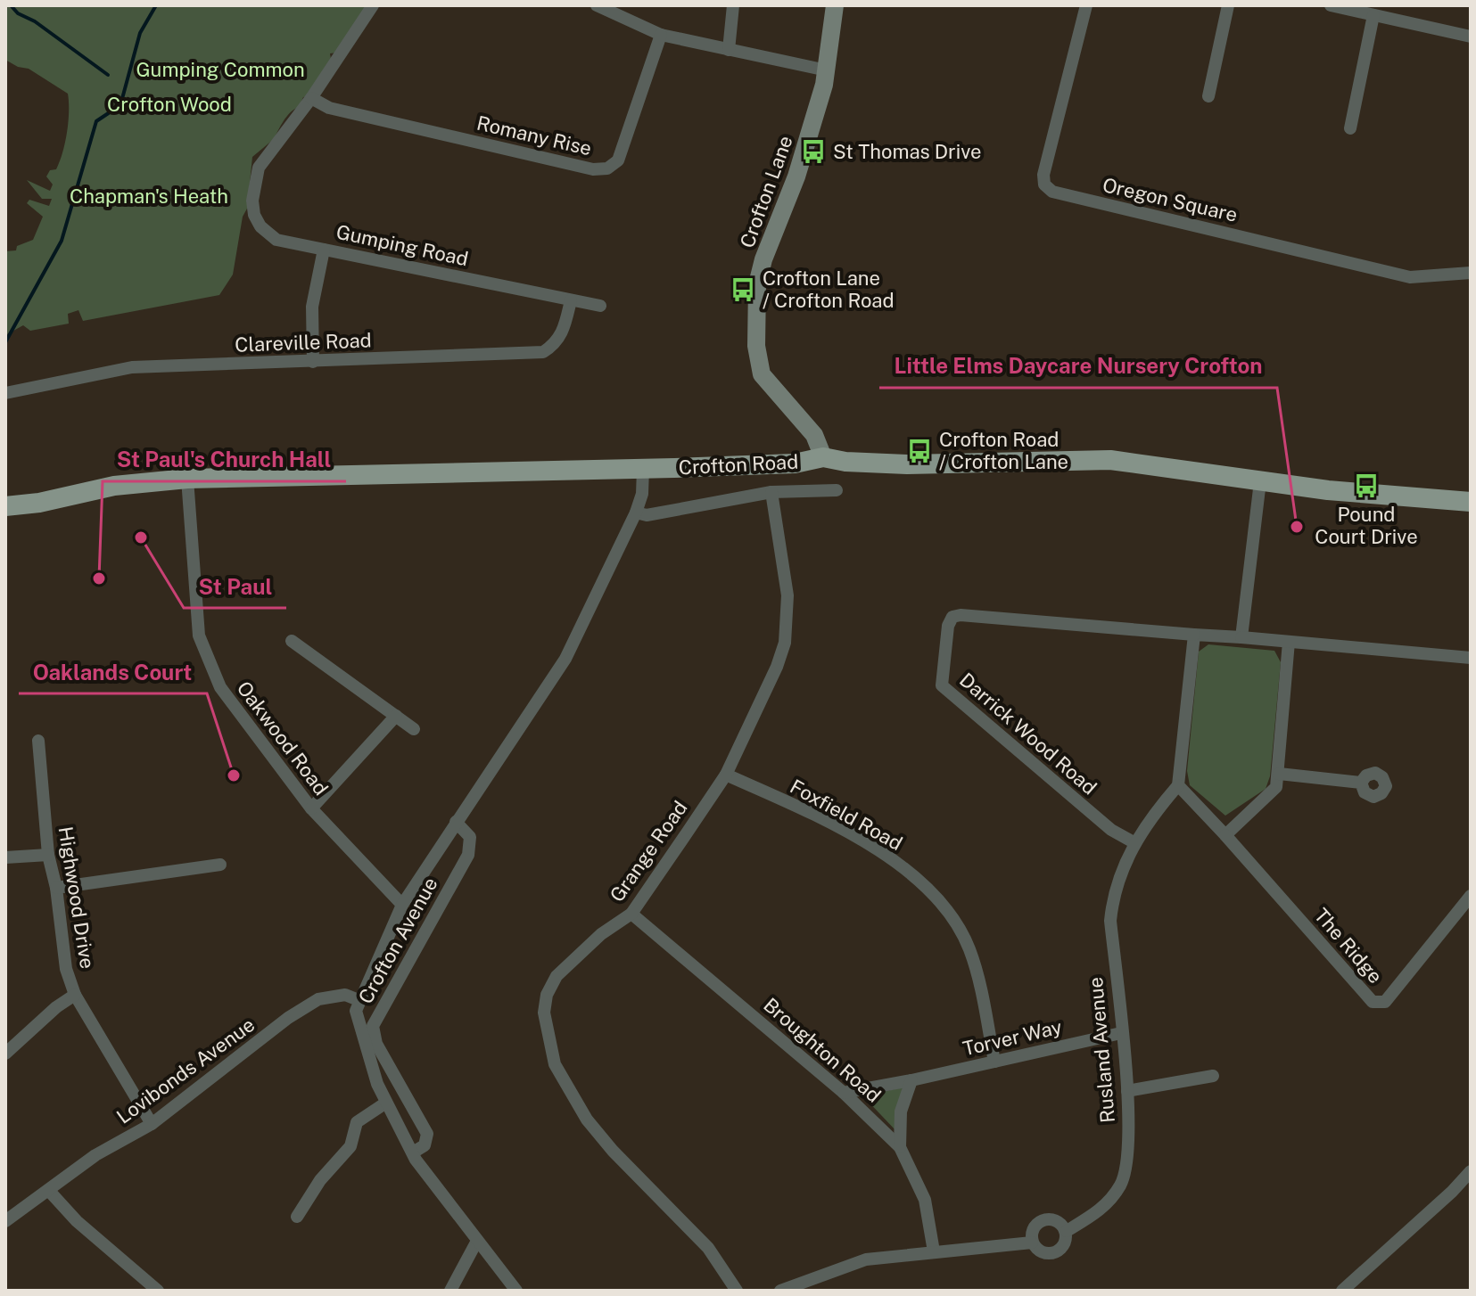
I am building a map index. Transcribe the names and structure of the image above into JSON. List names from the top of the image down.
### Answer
{
  "streets": {
    "main road": ["Crofton Road"],
    "street": [
      "Romany Rise",
      "Crofton Lane",
      "Oregon Square",
      "Gumping Road",
      "Clareville Road",
      "Darrick Wood Road",
      "Oakwood Road",
      "Foxfield Road",
      "Grange Road",
      "Highwood Drive",
      "Crofton Avenue",
      "The Ridge",
      "Torver Way",
      "Broughton Road",
      "Rusland Avenue",
      "Lovibonds Avenue"
    ]
  },
  "crossings": [
    ["Romany Rise", "Gumping Road"],
    ["Crofton Lane", "Crofton Road"],
    ["Gumping Road", "Clareville Road"],
    ["Crofton Road", "Oakwood Road"],
    ["Crofton Road", "Crofton Avenue"],
    ["Darrick Wood Road", "Rusland Avenue"],
    ["Oakwood Road", "Crofton Avenue"],
    ["Foxfield Road", "Grange Road"],
    ["Foxfield Road", "Torver Way"],
    ["Grange Road", "Broughton Road"],
    ["Highwood Drive", "Lovibonds Avenue"],
    ["Crofton Avenue", "Lovibonds Avenue"],
    ["Torver Way", "Broughton Road"],
    ["Torver Way", "Rusland Avenue"],
    ["Broughton Road", "Rusland Avenue"]
  ],
  "parks": ["Gumping Common", "Crofton Wood", "Chapman's Heath"],
  "places": {
    "bus stop": [
      "St Thomas Drive",
      "Crofton Lane / Crofton Road",
      "Crofton Road / Crofton Lane",
      "Pound Court Drive"
    ],
    "other": [
      "Little Elms Daycare Nursery Crofton",
      "St Paul",
      "St Paul's Church Hall",
      "Oaklands Court"
    ]
  }
}
